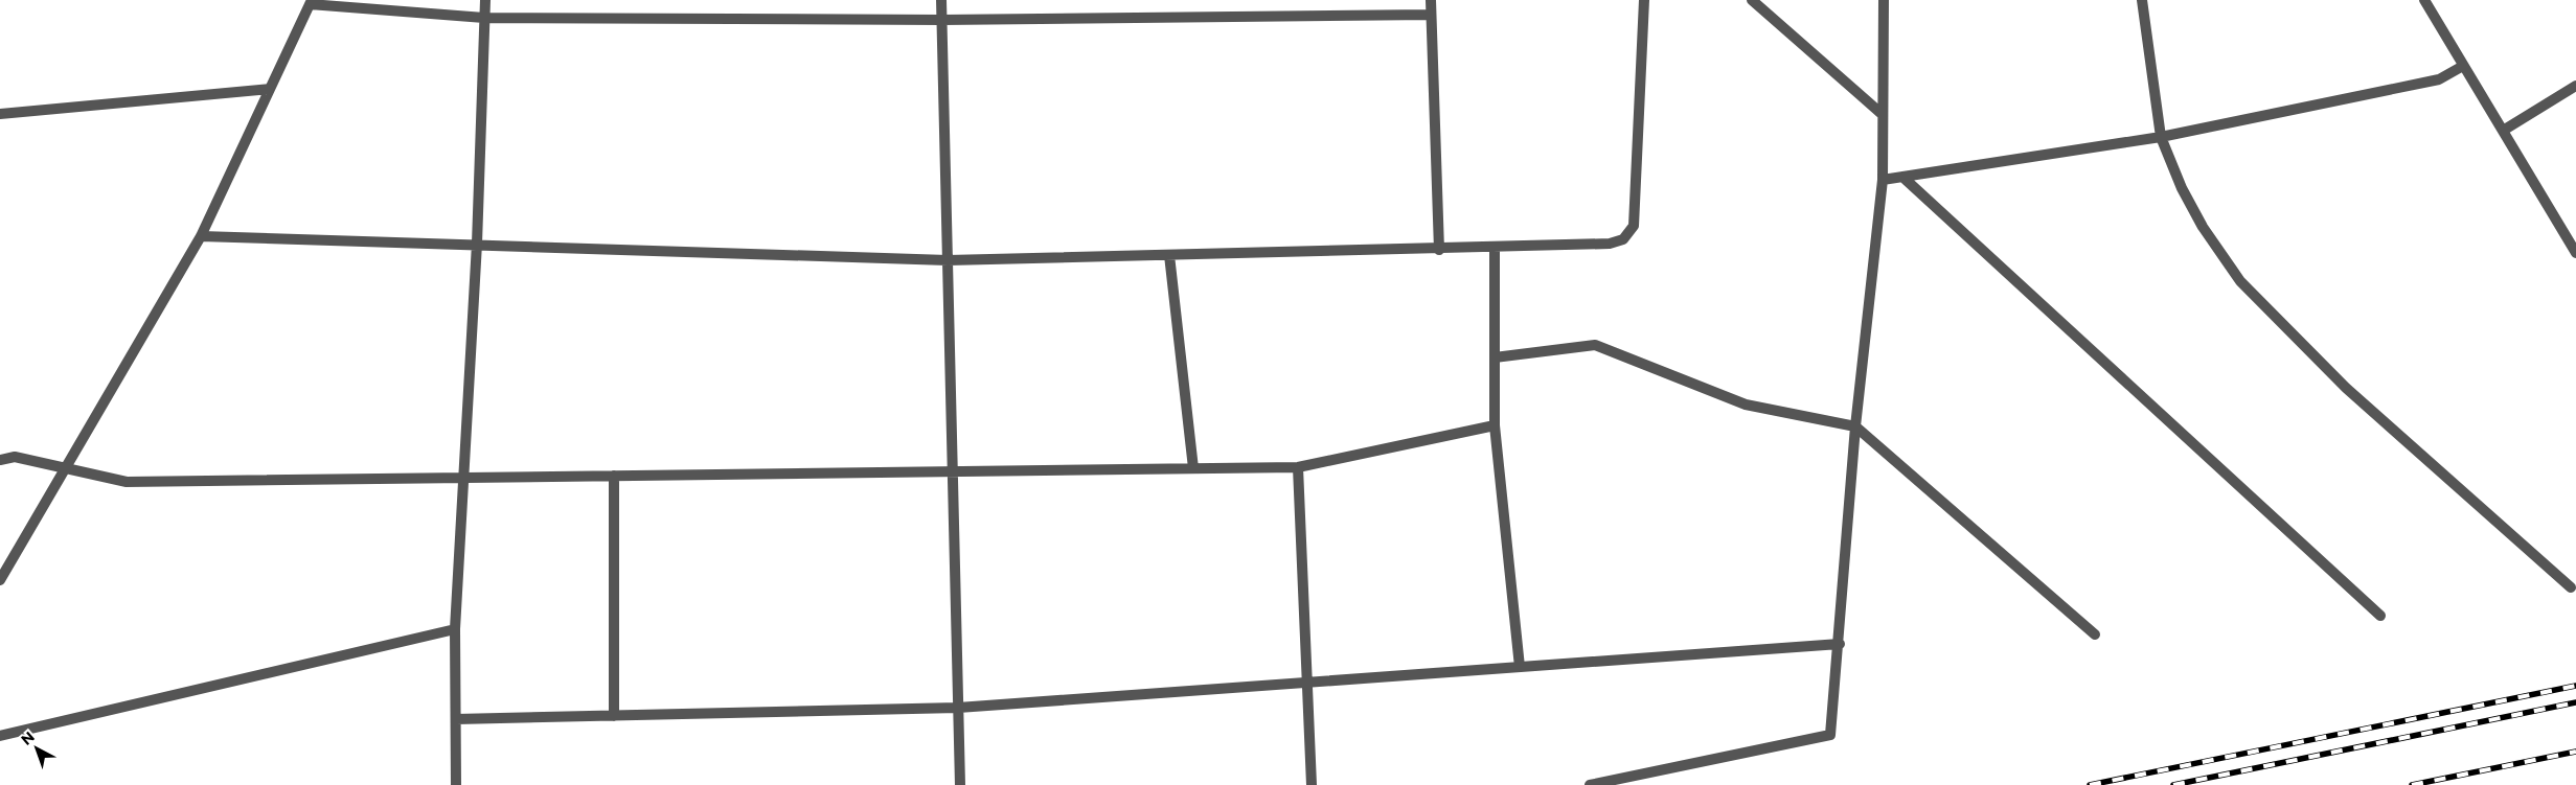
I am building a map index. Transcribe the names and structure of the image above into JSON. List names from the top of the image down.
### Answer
{
  "north": "top left"
}
